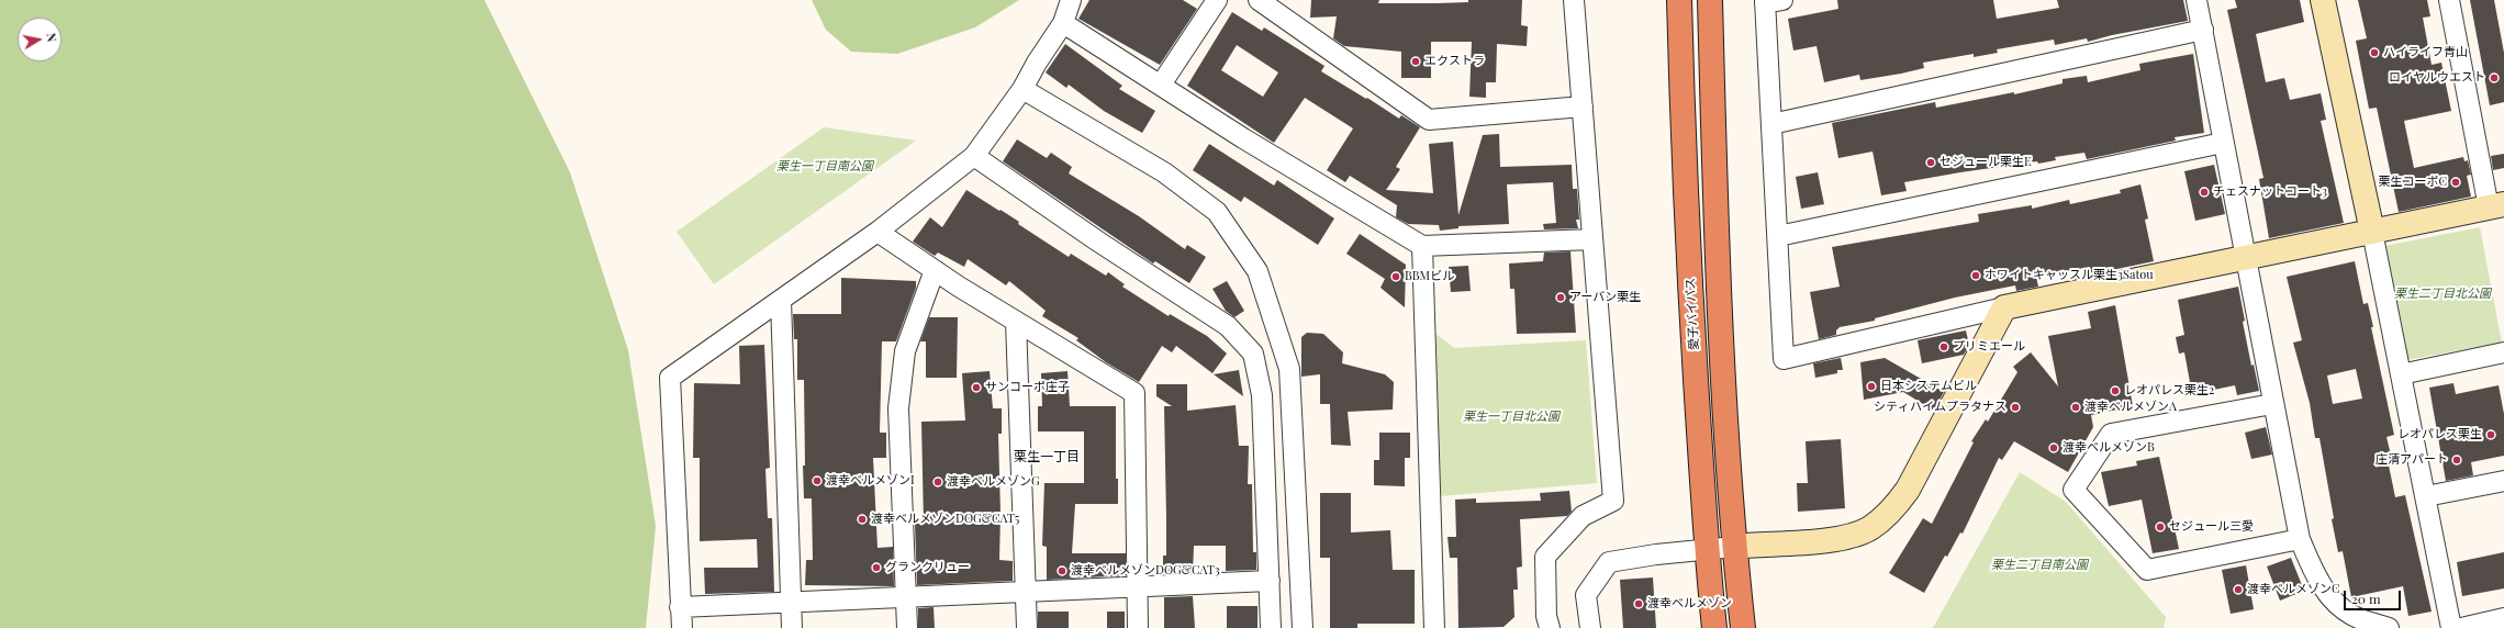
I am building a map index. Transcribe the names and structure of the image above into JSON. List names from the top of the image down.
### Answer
{
  "streets": {
    "highway": ["愛子バイパス"]
  },
  "districts": ["栗生一丁目"],
  "parks": [
    "栗生一丁目南公園",
    "栗生二丁目北公園",
    "栗生一丁目北公園",
    "栗生二丁目南公園"
  ],
  "places": [
    "ハイライフ青山",
    "エクストラ",
    "ロイヤルウエスト",
    "セジュール栗生E",
    "栗生コーポC",
    "チェスナットコート3",
    "ホワイトキャッスル栗生3Satou",
    "BBMビル",
    "アーバン栗生",
    "プリミエール",
    "日本システムビル",
    "サンコーポ庄子",
    "レオパレス栗生2",
    "シティハイムプラタナス",
    "渡幸ベルメゾンA",
    "レオパレス栗生",
    "渡幸ベルメゾンB",
    "庄清アパート",
    "渡幸ベルメゾンI",
    "渡幸ベルメゾンG",
    "渡幸ベルメゾンDOG&CAT5",
    "セジュール三愛",
    "グランクリュー",
    "渡幸ベルメゾンDOG&CAT3",
    "渡幸ベルメゾンC",
    "渡幸ベルメゾン"
  ],
  "scale_bar": "20 m",
  "north": "right"
}
